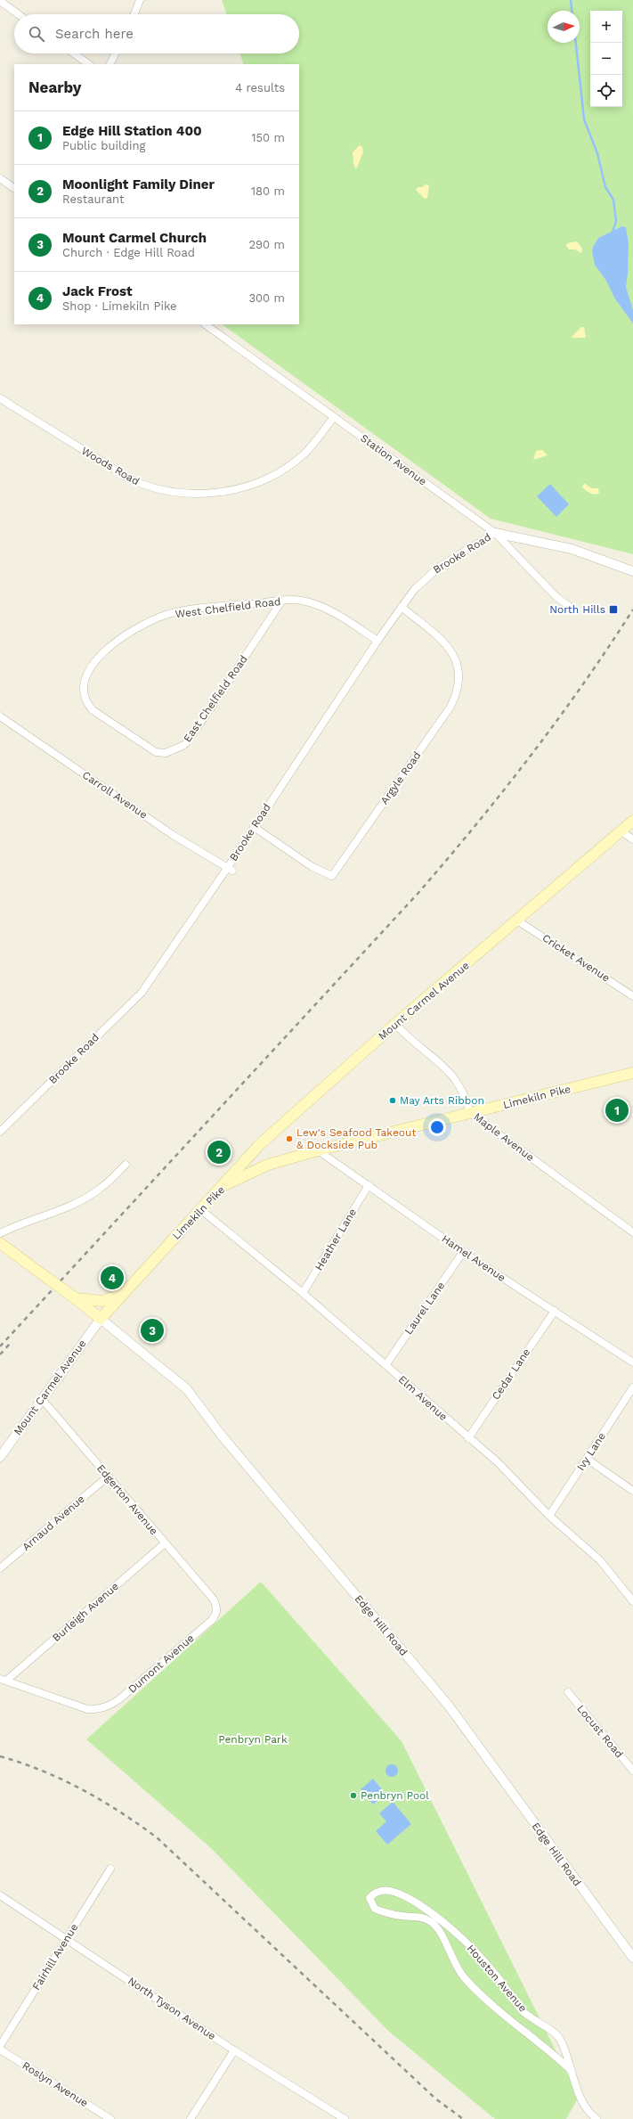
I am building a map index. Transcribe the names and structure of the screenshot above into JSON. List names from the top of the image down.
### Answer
{
  "streets": {
    "main road": ["Mount Carmel Avenue", "Limekiln Pike"],
    "street": [
      "Station Avenue",
      "Woods Road",
      "Brooke Road",
      "West Chelfield Road",
      "East Chelfield Road",
      "Argyle Road",
      "Carroll Avenue",
      "Cricket Avenue",
      "Maple Avenue",
      "Heather Lane",
      "Hamel Avenue",
      "Laurel Lane",
      "Cedar Lane",
      "Elm Avenue",
      "Ivy Lane",
      "Edgerton Avenue",
      "Arnaud Avenue",
      "Burleigh Avenue",
      "Edge Hill Road",
      "Dumont Avenue",
      "Locust Road",
      "Fairhill Avenue",
      "Houston Avenue",
      "North Tyson Avenue",
      "Roslyn Avenue"
    ]
  },
  "crossings": [
    ["Station Avenue", "Woods Road"],
    ["Station Avenue", "Brooke Road"],
    ["Brooke Road", "West Chelfield Road"],
    ["Brooke Road", "Argyle Road"],
    ["Brooke Road", "Carroll Avenue"],
    ["West Chelfield Road", "East Chelfield Road"],
    ["Cricket Avenue", "Mount Carmel Avenue"],
    ["Mount Carmel Avenue", "Limekiln Pike"],
    ["Mount Carmel Avenue", "Maple Avenue"],
    ["Mount Carmel Avenue", "Edgerton Avenue"],
    ["Mount Carmel Avenue", "Edge Hill Road"],
    ["Limekiln Pike", "Maple Avenue"],
    ["Limekiln Pike", "Hamel Avenue"],
    ["Limekiln Pike", "Elm Avenue"],
    ["Limekiln Pike", "Edge Hill Road"],
    ["Heather Lane", "Hamel Avenue"],
    ["Heather Lane", "Elm Avenue"],
    ["Hamel Avenue", "Laurel Lane"],
    ["Hamel Avenue", "Cedar Lane"],
    ["Laurel Lane", "Elm Avenue"],
    ["Cedar Lane", "Elm Avenue"],
    ["Elm Avenue", "Ivy Lane"],
    ["Edgerton Avenue", "Arnaud Avenue"],
    ["Edgerton Avenue", "Burleigh Avenue"],
    ["Edgerton Avenue", "Dumont Avenue"],
    ["Burleigh Avenue", "Dumont Avenue"],
    ["Fairhill Avenue", "North Tyson Avenue"]
  ],
  "parks": ["Penbryn Park"],
  "places": {
    "transit": ["North Hills"],
    "other": ["May Arts Ribbon", "Lew's Seafood Takeout & Dockside Pub", "Penbryn Pool"]
  },
  "north": "right",
  "page": {
    "map_buttons": ["+", "−"],
    "search": "Search here",
    "heading": ["Nearby", "4 results"],
    "list": [
      {
        "mark": "1",
        "name": "Edge Hill Station 400",
        "note": "Public building",
        "value": "150 m"
      },
      {
        "mark": "2",
        "name": "Moonlight Family Diner",
        "note": "Restaurant",
        "value": "180 m"
      },
      {
        "mark": "3",
        "name": "Mount Carmel Church",
        "note": "Church · Edge Hill Road",
        "value": "290 m"
      },
      {
        "mark": "4",
        "name": "Jack Frost",
        "note": "Shop · Limekiln Pike",
        "value": "300 m"
      }
    ],
    "pins": [
      "1",
      "2",
      "4",
      "3"
    ]
  }
}
